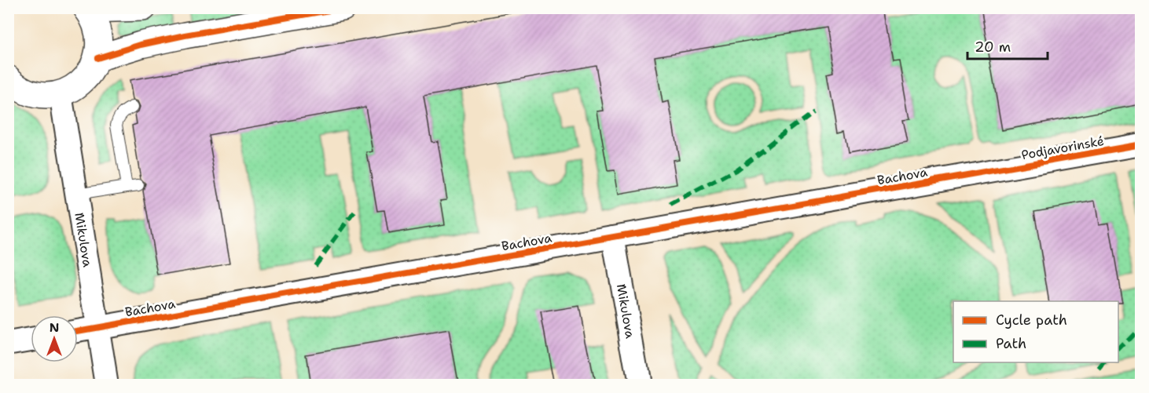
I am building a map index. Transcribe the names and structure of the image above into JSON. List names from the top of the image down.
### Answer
{
  "streets": {
    "street": ["Podjavorinské", "Bachova", "Mikulova"]
  },
  "crossings": [
    ["Podjavorinské", "Bachova"],
    ["Bachova", "Mikulova"]
  ],
  "legend": ["Cycle path", "Path"],
  "scale_bar": "20 m",
  "north": "top"
}
